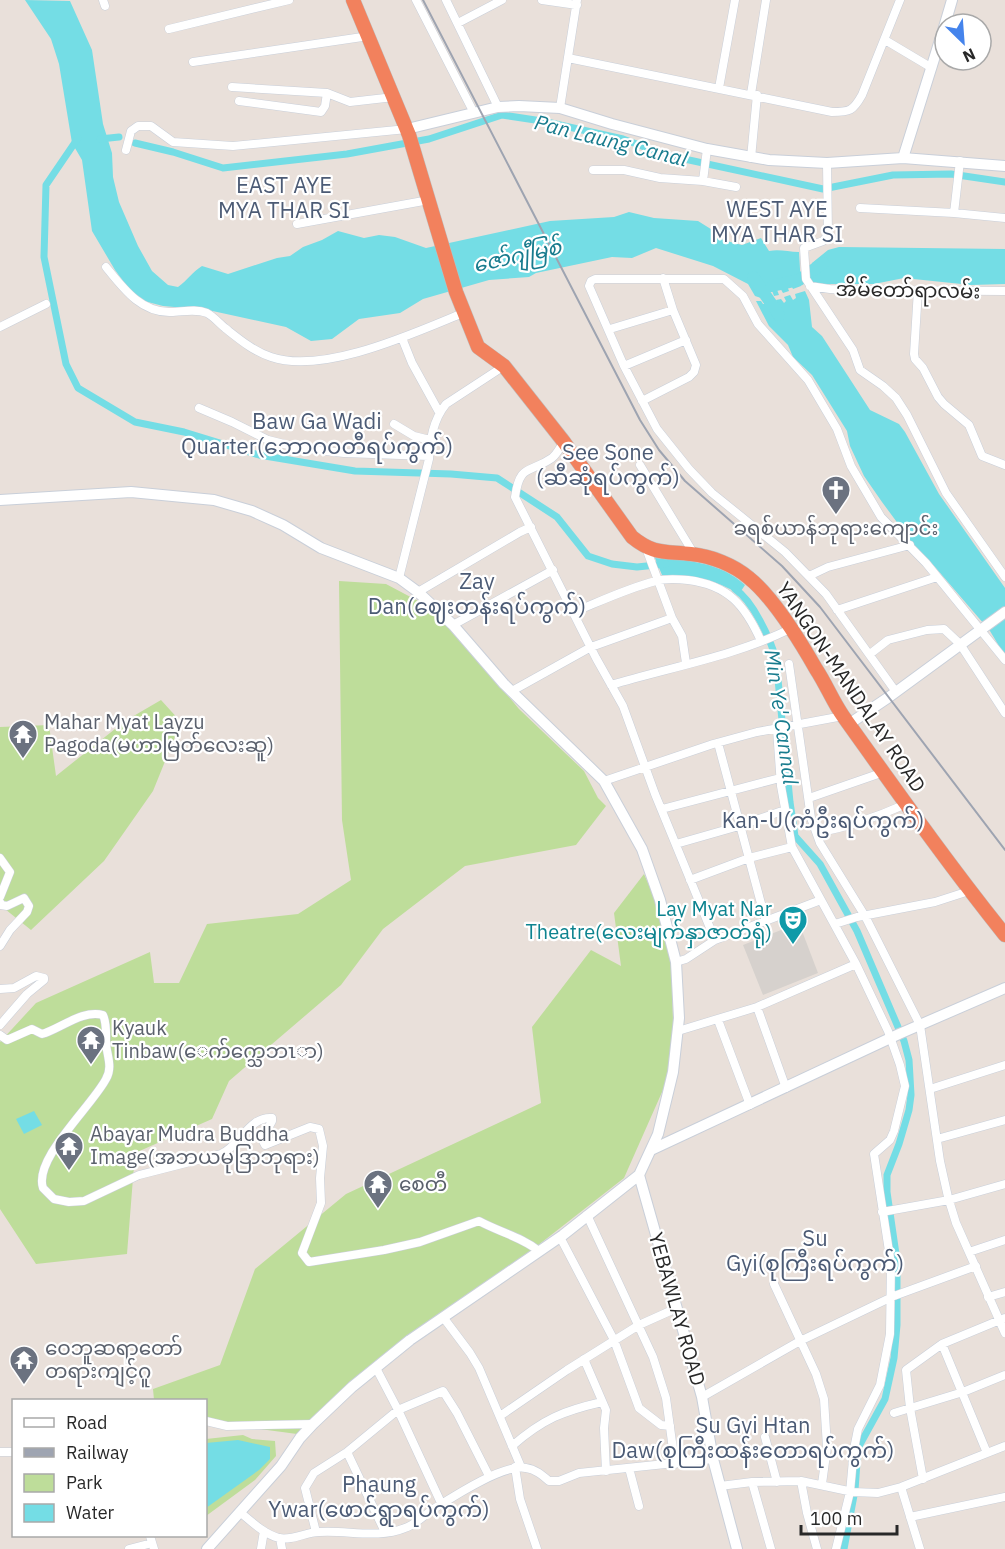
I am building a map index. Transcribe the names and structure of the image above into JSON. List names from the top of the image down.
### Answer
{
  "streets": {
    "highway": ["YANGON-MANDALAY ROAD"],
    "main road": ["YEBAWLAY ROAD"],
    "street": ["အိမ်တော်ရာလမ်း"]
  },
  "districts": [
    "EAST AYE MYA THAR SI",
    "WEST AYE MYA THAR SI",
    "Baw Ga Wadi Quarter(ဘောဂ၀တီရပ်ကွက်)",
    "See Sone (ဆီဆုံရပ်ကွက်)",
    "Zay Dan(ဈေးတန်းရပ်ကွက်)",
    "Kan-U(ကံဦးရပ်ကွက်)",
    "Su Gyi(စုကြီးရပ်ကွက်)",
    "Su Gyi Htan Daw(စုကြီးထန်းတောရပ်ကွက်)",
    "Phaung Ywar(ဖောင်ရွာရပ်ကွက်)"
  ],
  "water": ["Pan Laung Canal", "ဇော်ဂျီမြစ်", "Min Ye' Cannal"],
  "places": {
    "church": ["ခရစ်ယာန်ဘုရားကျောင်း"],
    "temple": [
      "Mahar Myat Layzu Pagoda(မဟာမြတ်လေးဆူ)",
      "Kyauk Tinbaw(ေက်က္သေဘၤာ)",
      "Abayar Mudra Buddha Image(အဘယမုဒြာဘုရား)",
      "စေတီ",
      "ဝေဘူဆရာတော် တရားကျင့်ဂူ"
    ],
    "theatre": ["Lay Myat Nar Theatre(လေးမျက်နှာဇာတ်ရုံ)"]
  },
  "legend": [
    "Road",
    "Railway",
    "Park",
    "Water"
  ],
  "scale_bar": "100 m",
  "north": "bottom right"
}
